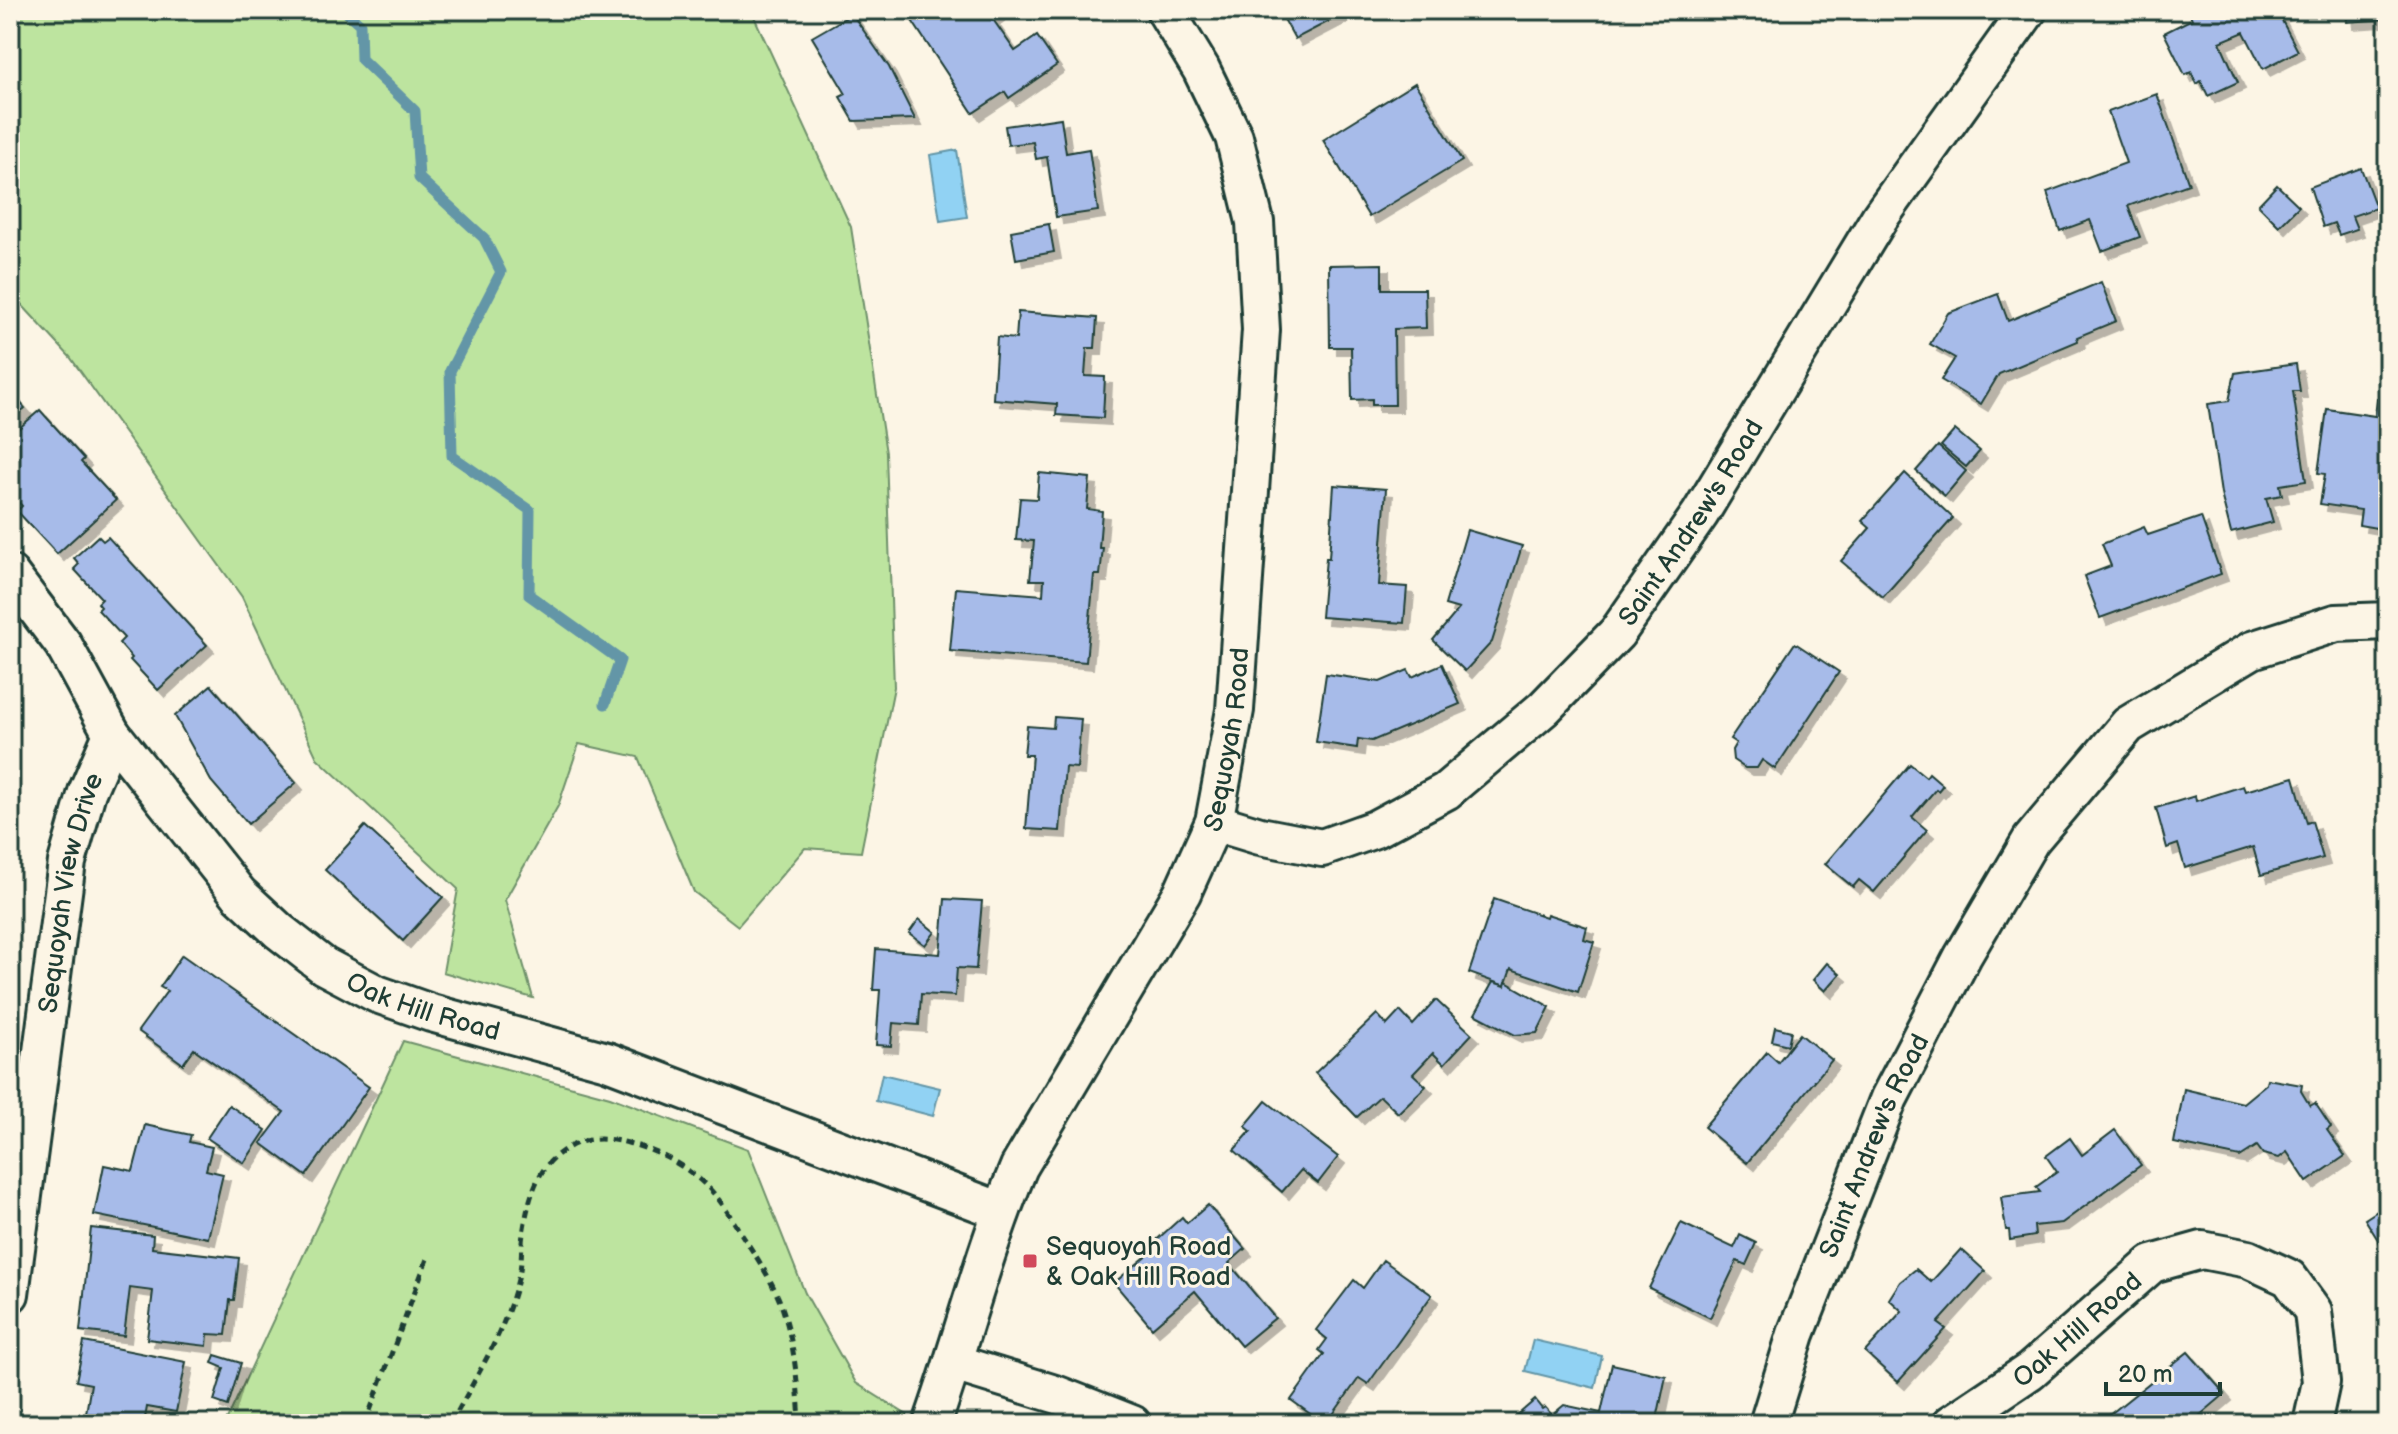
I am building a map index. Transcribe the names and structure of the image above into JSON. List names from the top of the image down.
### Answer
{
  "streets": {
    "street": [
      "Saint Andrew's Road",
      "Sequoyah Road",
      "Sequoyah View Drive",
      "Oak Hill Road"
    ]
  },
  "crossings": [
    ["Saint Andrew's Road", "Sequoyah Road"],
    ["Sequoyah Road", "Oak Hill Road"],
    ["Sequoyah View Drive", "Oak Hill Road"]
  ],
  "places": {
    "transit": ["Sequoyah Road & Oak Hill Road"]
  },
  "scale_bar": "20 m"
}
